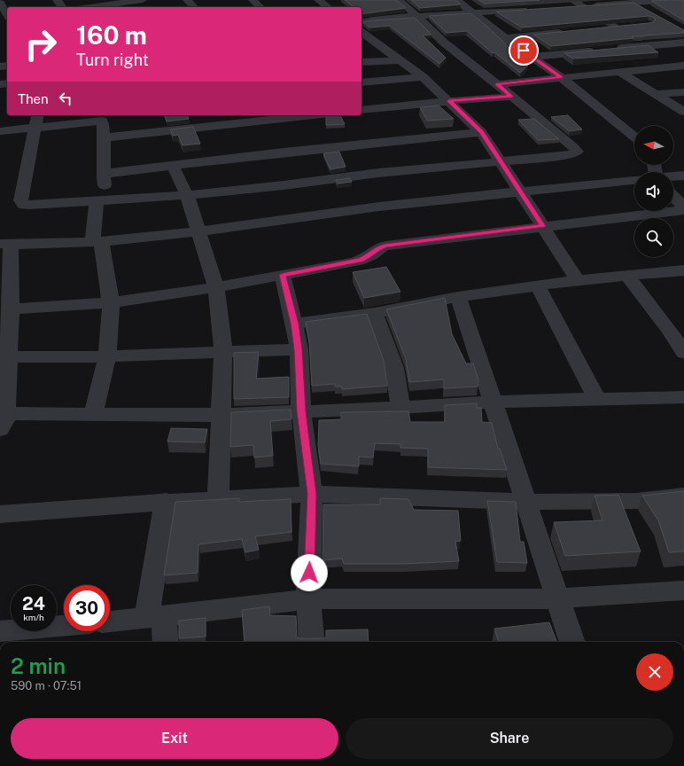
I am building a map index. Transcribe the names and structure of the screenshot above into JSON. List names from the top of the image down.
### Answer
{
  "north": "left",
  "page": {
    "turn": ["160 m", "Turn right"],
    "then": "Then",
    "speed": "24 km/h",
    "limit": "30",
    "heading": ["2 min", "590 m · 07:51"],
    "buttons": ["Exit", "Share"]
  }
}
